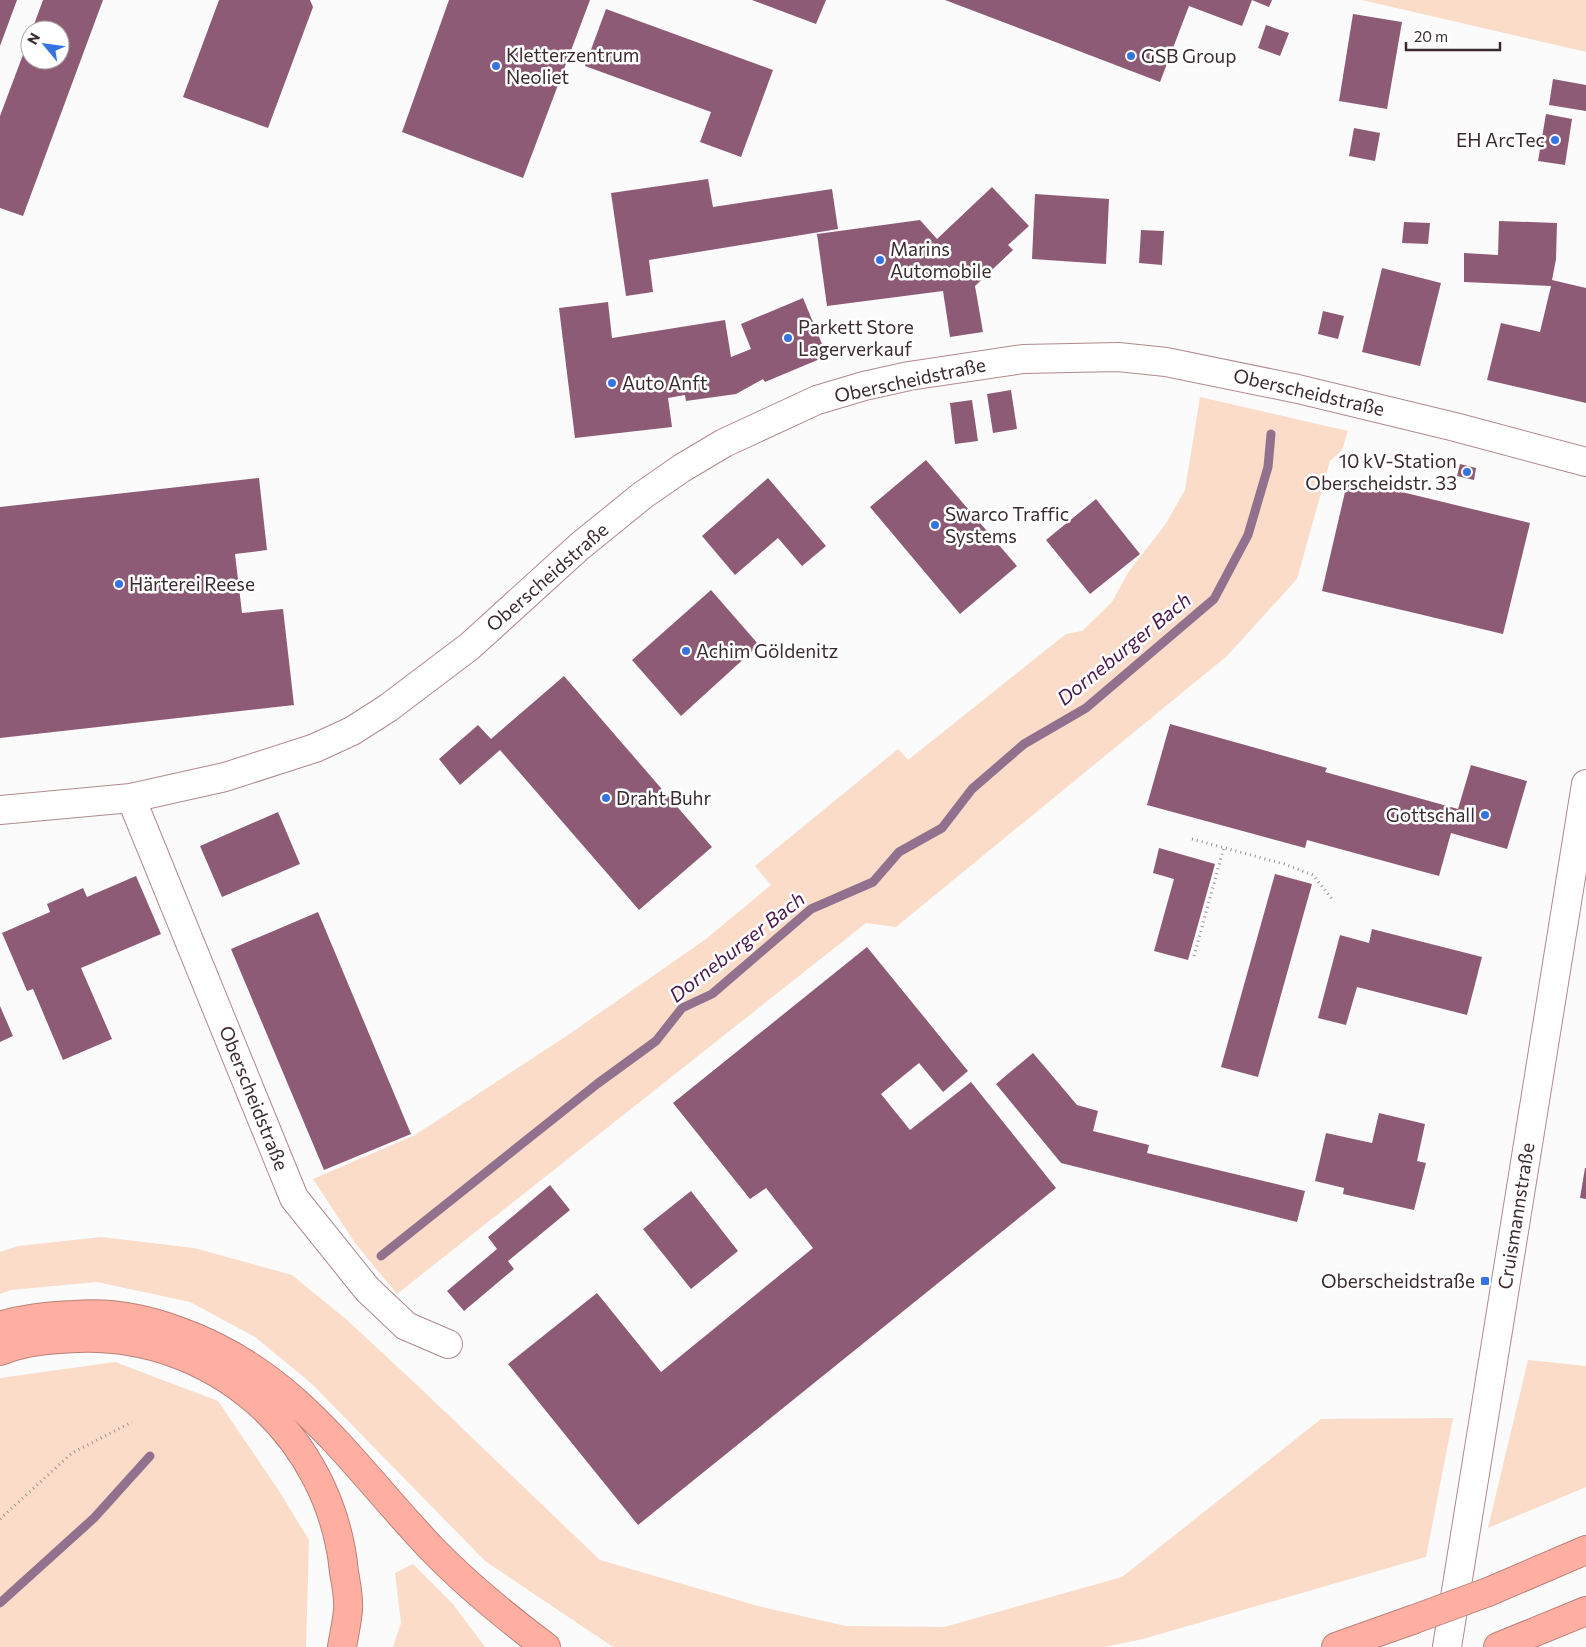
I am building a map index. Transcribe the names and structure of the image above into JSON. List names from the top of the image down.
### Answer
{
  "streets": {
    "street": ["Oberscheidstraße", "Cruismannstraße"]
  },
  "water": ["Dorneburger Bach"],
  "places": {
    "other": [
      "GSB Group",
      "Kletterzentrum Neoliet",
      "EH ArcTec",
      "Marins Automobile",
      "Parkett Store Lagerverkauf",
      "Auto Anft",
      "10 kV-Station Oberscheidstr. 33",
      "Swarco Traffic Systems",
      "Härterei Reese",
      "Achim Göldenitz",
      "Draht Buhr",
      "Gottschall"
    ],
    "transit": ["Oberscheidstraße"]
  },
  "scale_bar": "20 m",
  "north": "top left"
}
